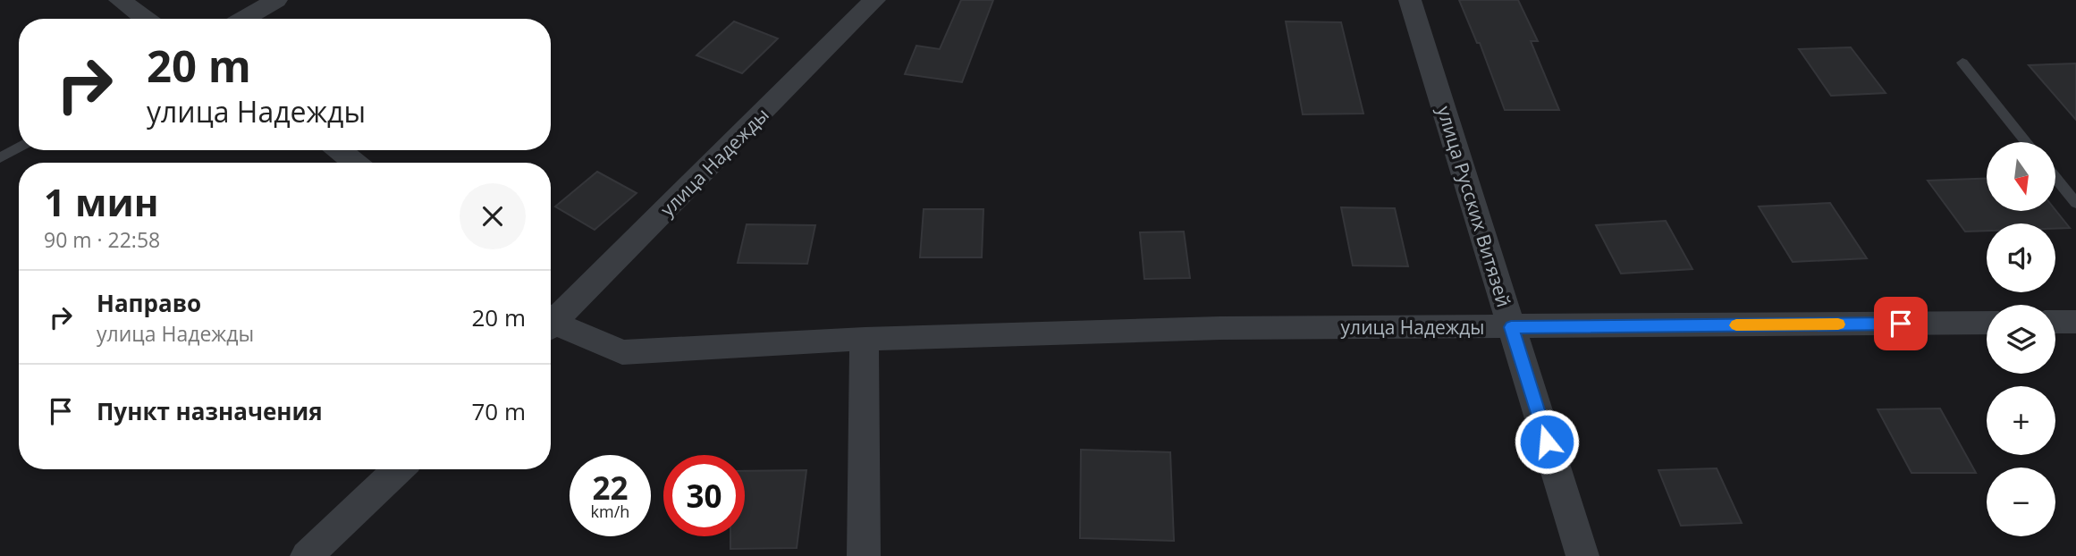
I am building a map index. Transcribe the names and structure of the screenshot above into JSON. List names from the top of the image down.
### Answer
{
  "streets": {
    "street": ["улица Надежды", "улица Русских Витязей"]
  },
  "crossings": [
    ["улица Надежды", "улица Русских Витязей"]
  ],
  "north": "bottom",
  "page": {
    "turn": ["20 m", "улица Надежды"],
    "map_buttons": ["+", "−"],
    "heading": ["1 мин", "90 m · 22:58"],
    "list": [
      {
        "name": "Направо",
        "note": "улица Надежды",
        "value": "20 m"
      },
      {
        "name": "Пункт назначения",
        "value": "70 m"
      }
    ],
    "speed": "22 km/h",
    "limit": "30"
  }
}
